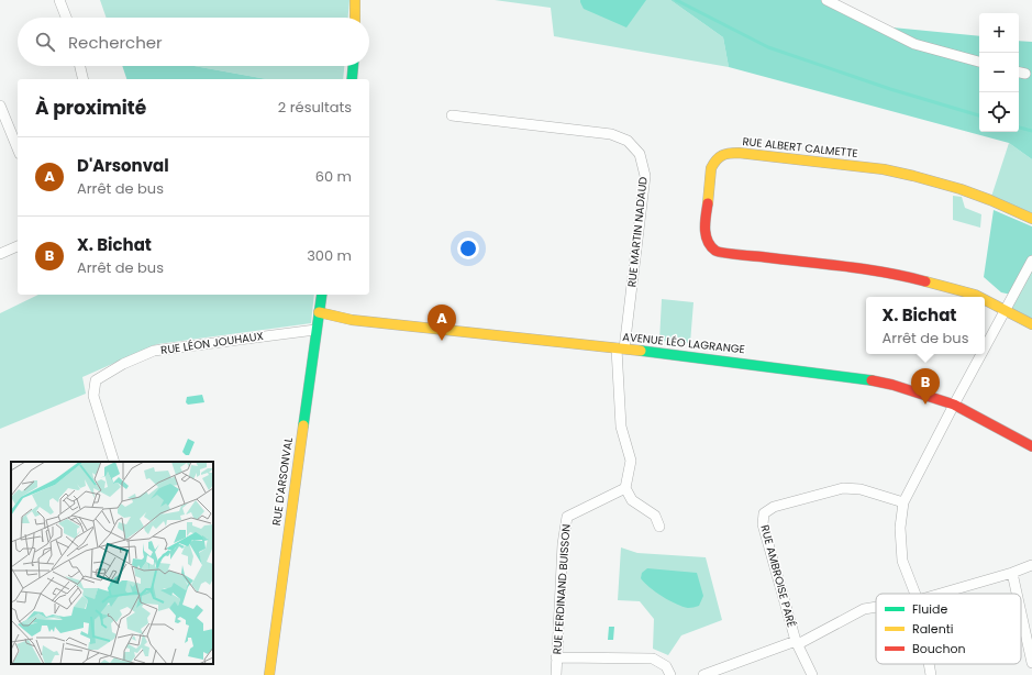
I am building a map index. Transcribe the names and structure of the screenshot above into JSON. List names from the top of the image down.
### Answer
{
  "streets": {
    "street": [
      "RUE ALBERT CALMETTE",
      "RUE MARTIN NADAUD",
      "RUE LÉON JOUHAUX",
      "AVENUE LÉO LAGRANGE",
      "RUE D'ARSONVAL",
      "RUE AMBROISE PARÉ",
      "RUE FERDINAND BUISSON"
    ]
  },
  "crossings": [
    ["RUE MARTIN NADAUD", "AVENUE LÉO LAGRANGE"],
    ["RUE LÉON JOUHAUX", "RUE D'ARSONVAL"],
    ["AVENUE LÉO LAGRANGE", "RUE D'ARSONVAL"]
  ],
  "legend": ["Fluide", "Ralenti", "Bouchon"],
  "page": {
    "map_buttons": ["+", "−"],
    "search": "Rechercher",
    "heading": ["À proximité", "2 résultats"],
    "list": [
      {
        "mark": "A",
        "name": "D'Arsonval",
        "note": "Arrêt de bus",
        "value": "60 m"
      },
      {
        "mark": "B",
        "name": "X. Bichat",
        "note": "Arrêt de bus",
        "value": "300 m"
      }
    ],
    "popup": ["X. Bichat", "Arrêt de bus"],
    "pins": ["A", "B"]
  }
}
